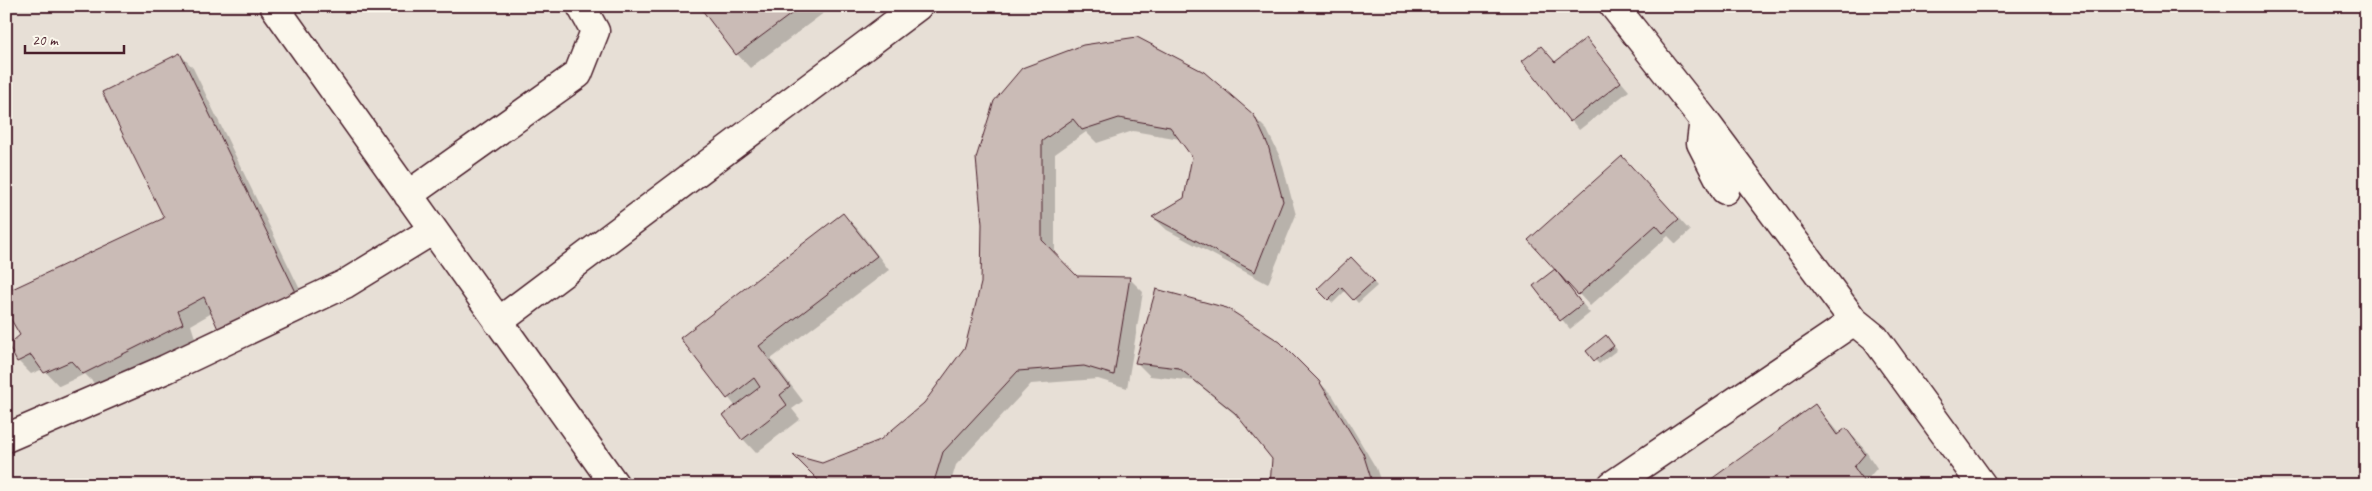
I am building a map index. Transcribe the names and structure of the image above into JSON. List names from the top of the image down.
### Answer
{
  "scale_bar": "20 m"
}
